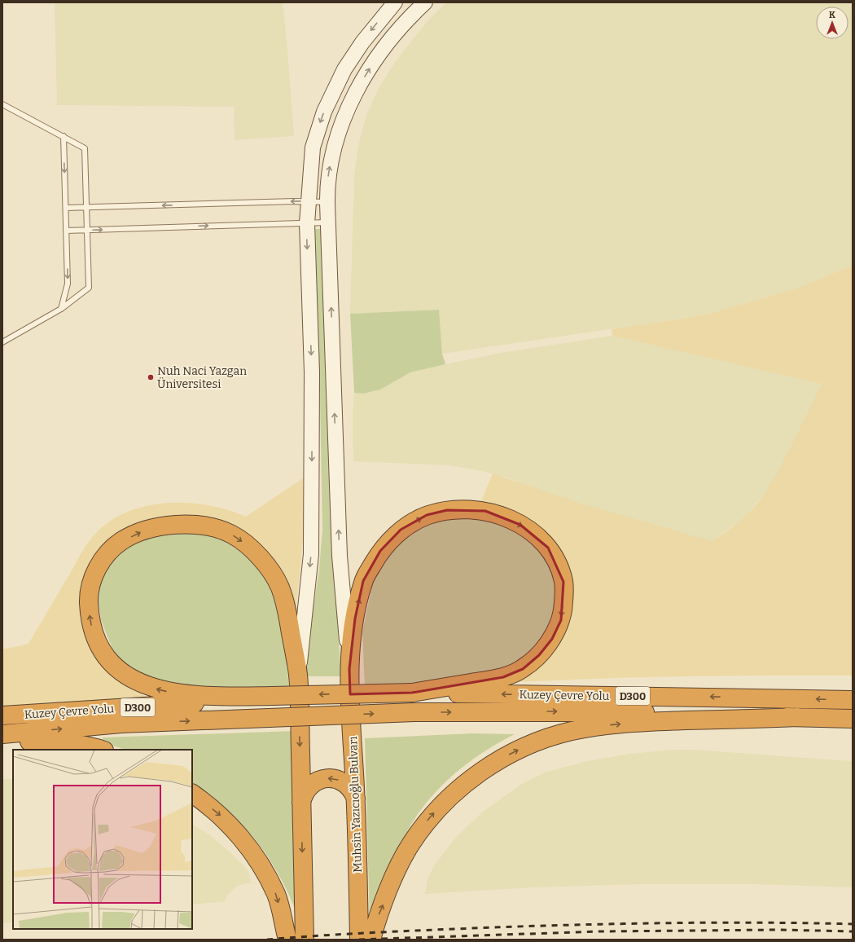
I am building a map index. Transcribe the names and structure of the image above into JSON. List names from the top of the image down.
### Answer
{
  "streets": {
    "highway": ["Kuzey Çevre Yolu", "D300", "Muhsin Yazıcıoğlu Bulvarı"]
  },
  "crossings": [
    ["Kuzey Çevre Yolu", "D300"],
    ["Kuzey Çevre Yolu", "Muhsin Yazıcıoğlu Bulvarı"],
    ["D300", "Muhsin Yazıcıoğlu Bulvarı"]
  ],
  "places": ["Nuh Naci Yazgan Üniversitesi"],
  "north": "top"
}
